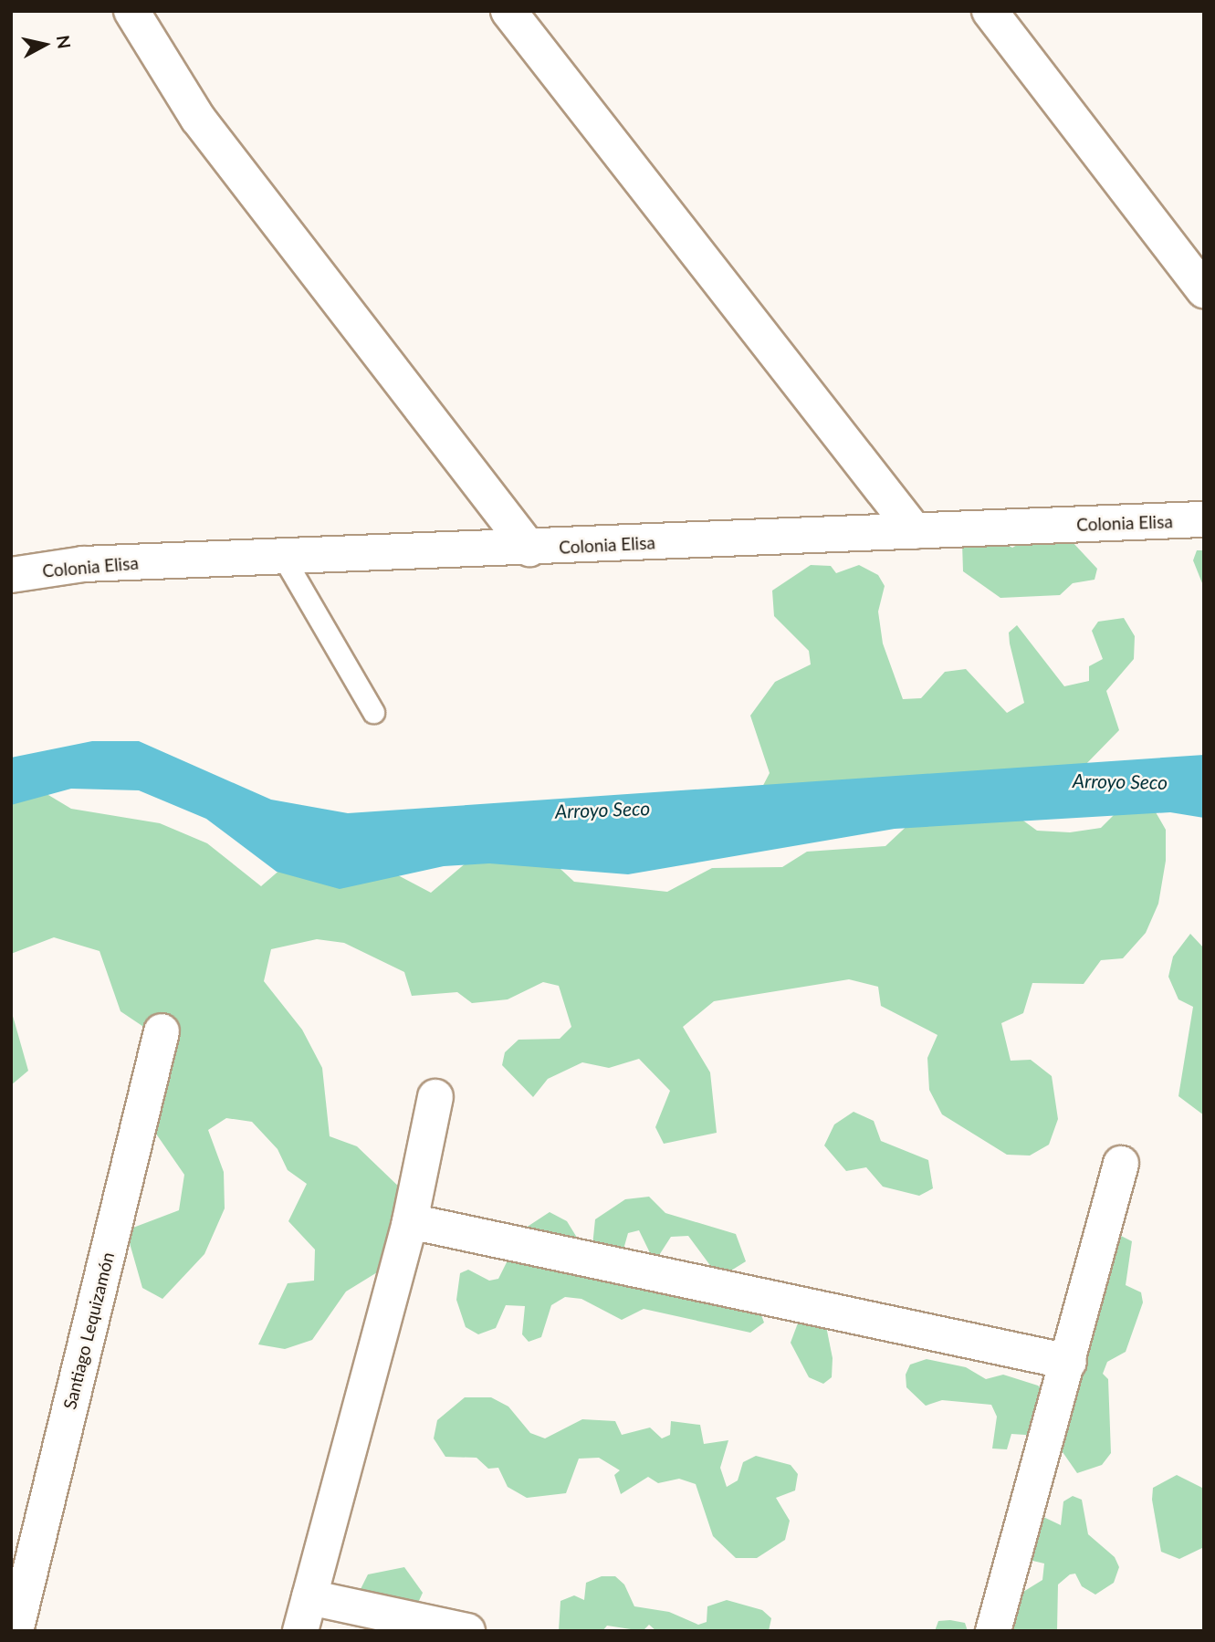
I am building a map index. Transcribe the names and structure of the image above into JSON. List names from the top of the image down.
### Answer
{
  "streets": {
    "street": ["Colonia Elisa", "Santiago Lequizamón"]
  },
  "water": ["Arroyo Seco"],
  "north": "right"
}
